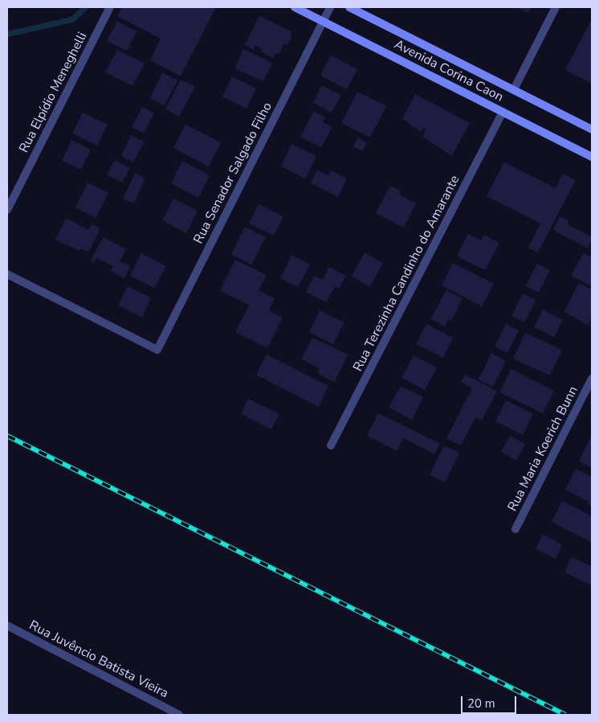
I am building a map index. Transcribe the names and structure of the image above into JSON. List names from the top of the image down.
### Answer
{
  "streets": {
    "main road": ["Avenida Corina Caon"],
    "street": [
      "Rua Elpídio Meneghelli",
      "Rua Senador Salgado Filho",
      "Rua Terezinha Candinho do Amarante",
      "Rua Maria Koerich Bunn",
      "Rua Juvêncio Batista Vieira"
    ]
  },
  "crossings": [
    ["Avenida Corina Caon", "Rua Senador Salgado Filho"],
    ["Avenida Corina Caon", "Rua Terezinha Candinho do Amarante"]
  ],
  "scale_bar": "20 m"
}
